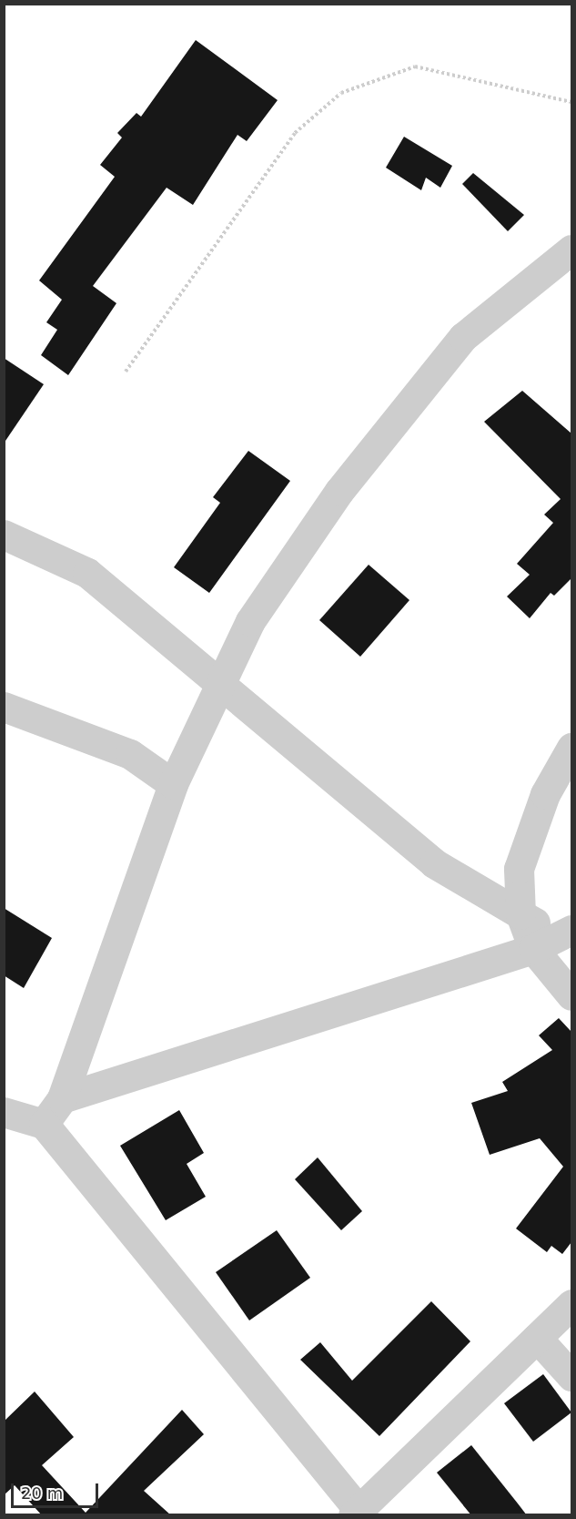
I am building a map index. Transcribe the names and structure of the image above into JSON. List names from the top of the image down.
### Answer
{
  "scale_bar": "20 m"
}
